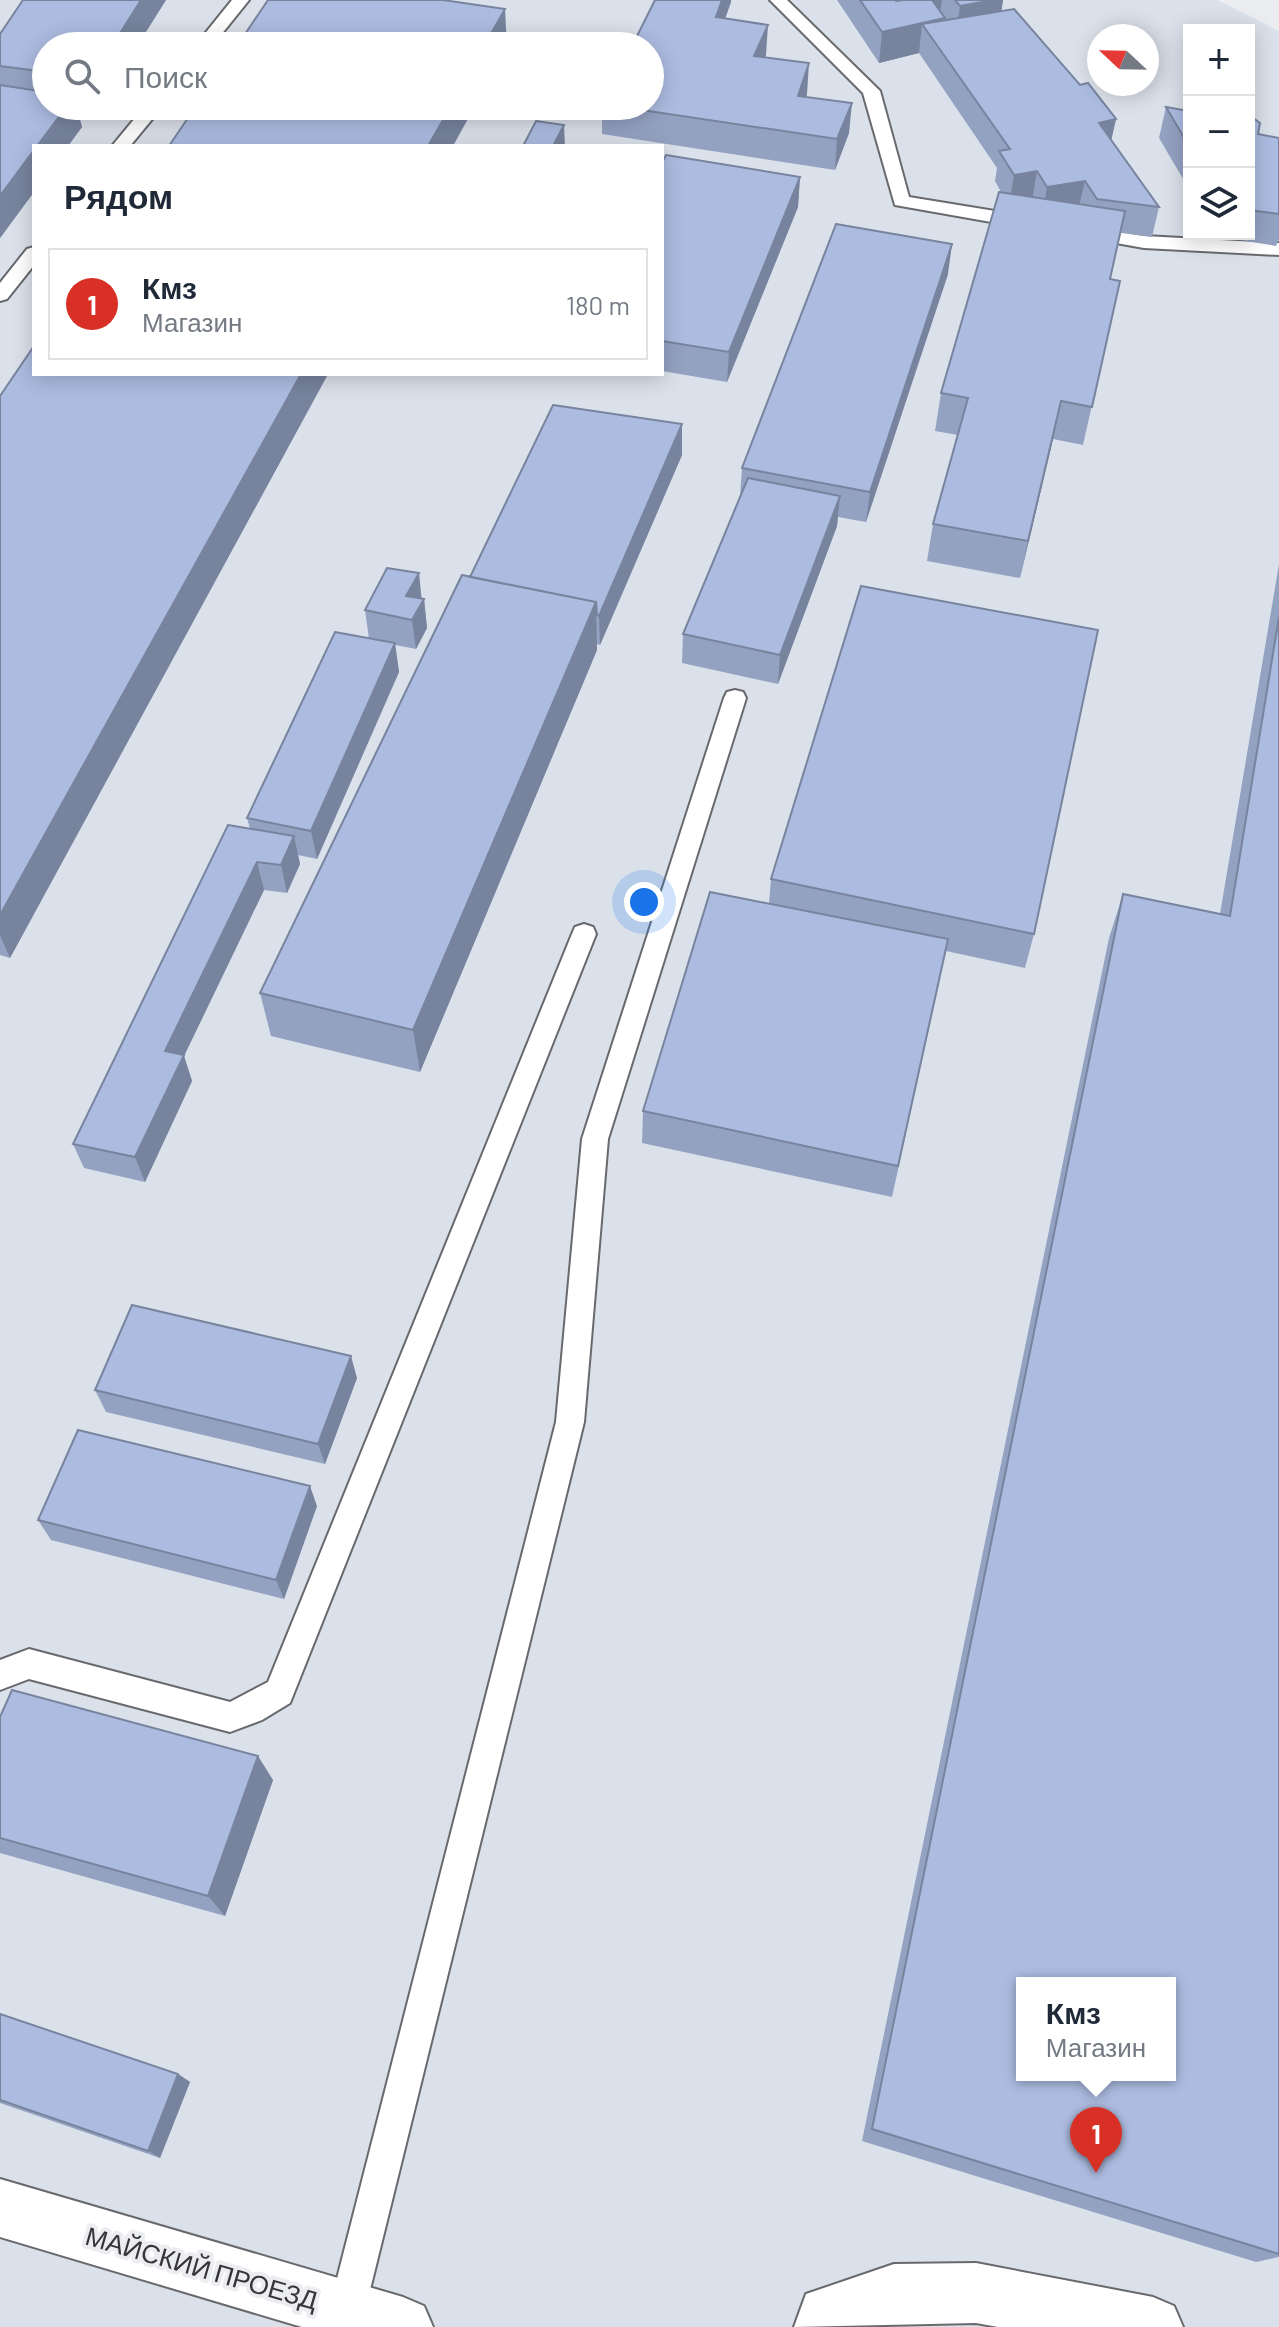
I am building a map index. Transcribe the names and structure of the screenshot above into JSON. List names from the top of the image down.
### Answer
{
  "streets": {
    "street": ["МАЙСКИЙ ПРОЕЗД"]
  },
  "north": "left",
  "page": {
    "map_buttons": ["+", "−"],
    "search": "Поиск",
    "heading": "Рядом",
    "list": [
      {
        "mark": "1",
        "name": "Кмз",
        "note": "Магазин",
        "value": "180 m"
      }
    ],
    "popup": ["Кмз", "Магазин"],
    "pins": "1"
  }
}
